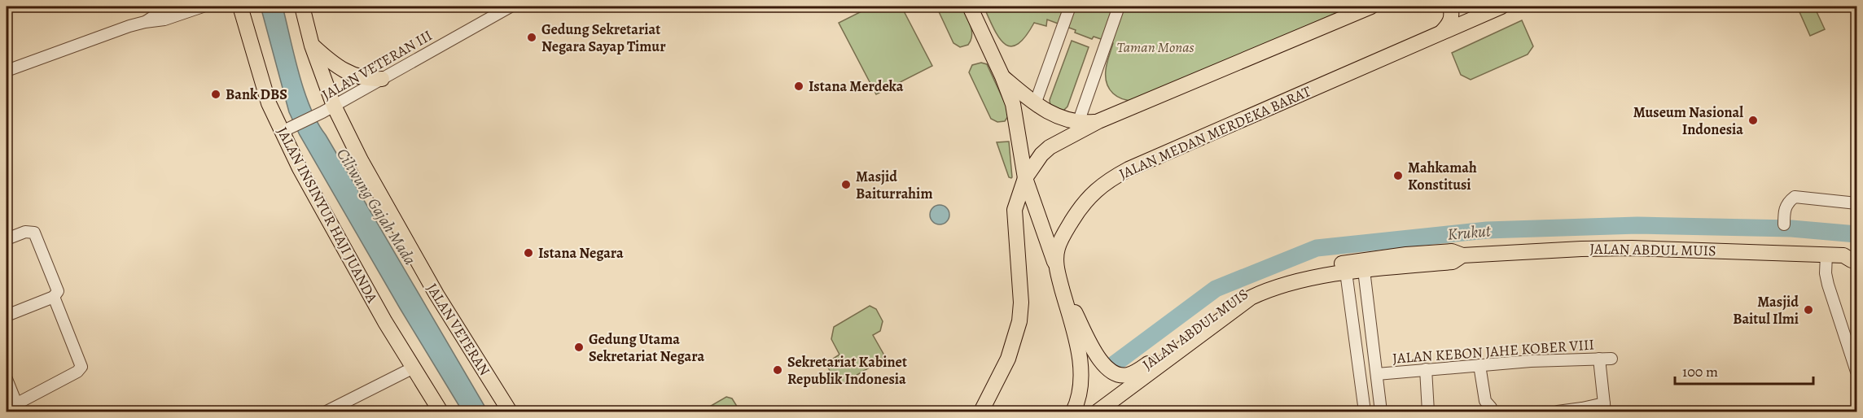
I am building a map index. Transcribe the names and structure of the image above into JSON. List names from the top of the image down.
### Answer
{
  "streets": {
    "main road": [
      "JALAN MEDAN MERDEKA BARAT",
      "JALAN INSINYUR HAJI JUANDA",
      "JALAN ABDUL MUIS",
      "JALAN VETERAN"
    ],
    "street": ["JALAN VETERAN III", "JALAN KEBON JAHE KOBER VIII"]
  },
  "crossings": [
    ["JALAN VETERAN III", "JALAN INSINYUR HAJI JUANDA"],
    ["JALAN VETERAN III", "JALAN VETERAN"],
    ["JALAN MEDAN MERDEKA BARAT", "JALAN ABDUL MUIS"]
  ],
  "water": ["Ciliwung Gajah Mada", "Krukut"],
  "parks": ["Taman Monas"],
  "places": [
    "Gedung Sekretariat Negara Sayap Timur",
    "Istana Merdeka",
    "Bank DBS",
    "Museum Nasional Indonesia",
    "Mahkamah Konstitusi",
    "Masjid Baiturrahim",
    "Istana Negara",
    "Masjid Baitul Ilmi",
    "Gedung Utama Sekretariat Negara",
    "Sekretariat Kabinet Republik Indonesia"
  ],
  "scale_bar": "100 m"
}
